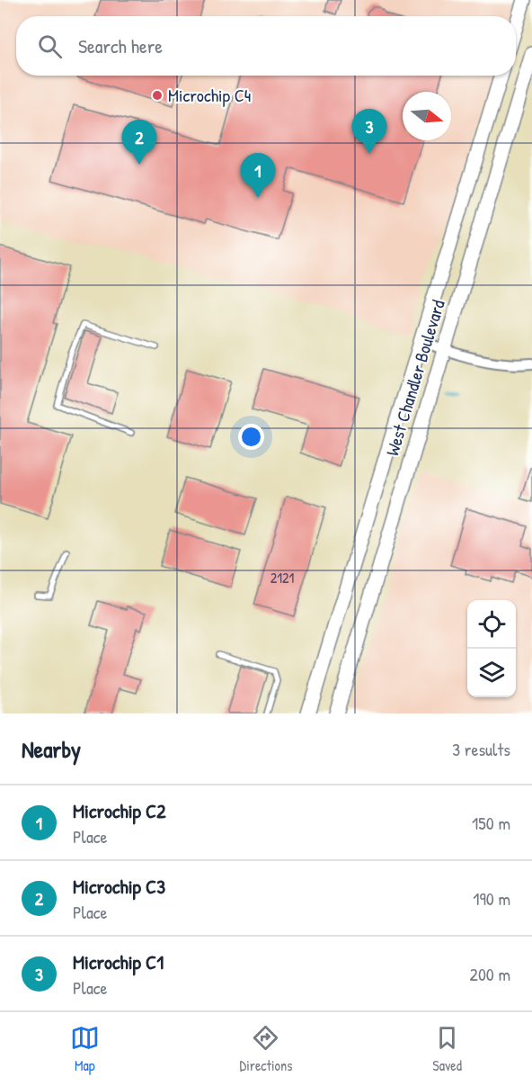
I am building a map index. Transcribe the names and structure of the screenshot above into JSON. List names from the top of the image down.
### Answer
{
  "streets": {
    "main road": ["West Chandler Boulevard"]
  },
  "places": ["Microchip C4"],
  "house_numbers": ["2121"],
  "north": "right",
  "page": {
    "search": "Search here",
    "pins": ["3", "2", "1"],
    "heading": ["Nearby", "3 results"],
    "list": [
      {
        "mark": "1",
        "name": "Microchip C2",
        "note": "Place",
        "value": "150 m"
      },
      {
        "mark": "2",
        "name": "Microchip C3",
        "note": "Place",
        "value": "190 m"
      },
      {
        "mark": "3",
        "name": "Microchip C1",
        "note": "Place",
        "value": "200 m"
      }
    ],
    "nav": ["Map", "Directions", "Saved"]
  }
}
